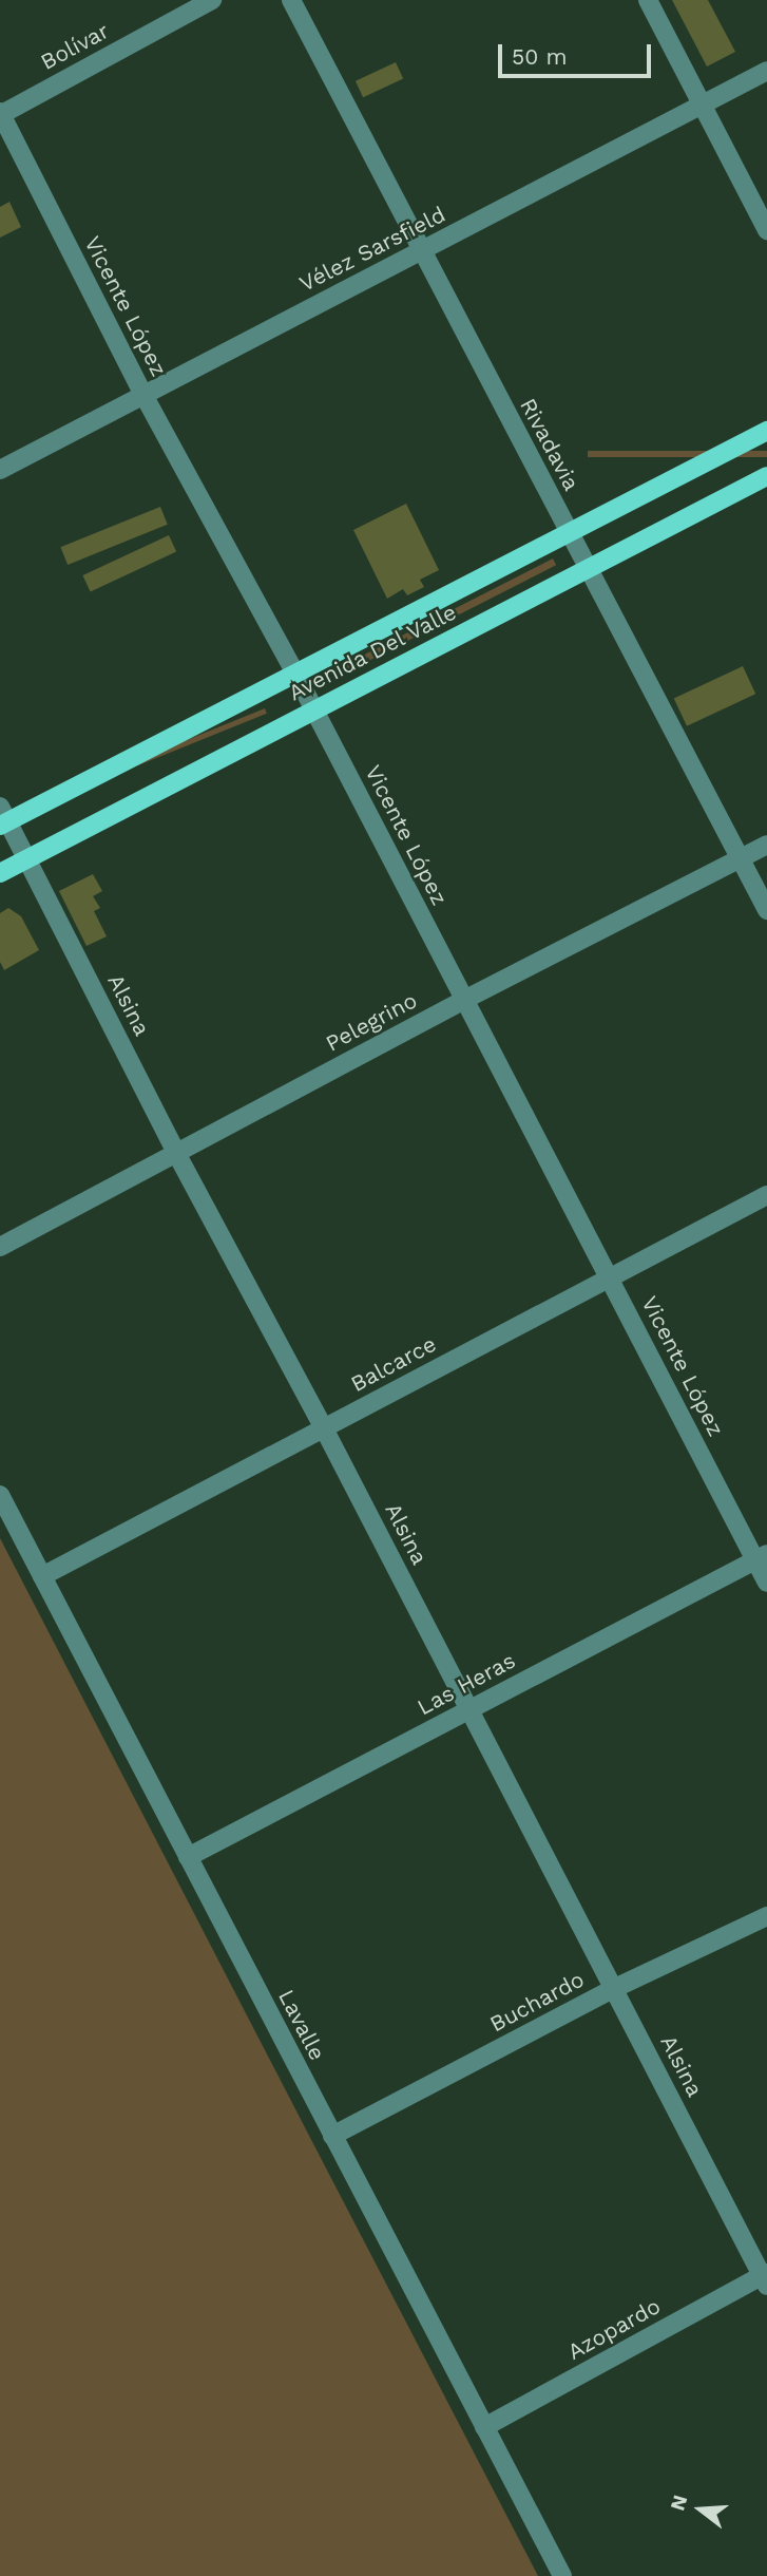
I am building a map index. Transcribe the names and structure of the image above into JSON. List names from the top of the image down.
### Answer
{
  "streets": {
    "main road": ["Avenida Del Valle"],
    "street": [
      "Bolívar",
      "Vélez Sarsfield",
      "Vicente López",
      "Rivadavia",
      "Alsina",
      "Pelegrino",
      "Balcarce",
      "Las Heras",
      "Buchardo",
      "Lavalle",
      "Azopardo"
    ]
  },
  "crossings": [
    ["Bolívar", "Vicente López"],
    ["Vélez Sarsfield", "Vicente López"],
    ["Vélez Sarsfield", "Rivadavia"],
    ["Vicente López", "Avenida Del Valle"],
    ["Vicente López", "Pelegrino"],
    ["Vicente López", "Balcarce"],
    ["Vicente López", "Las Heras"],
    ["Rivadavia", "Avenida Del Valle"],
    ["Rivadavia", "Pelegrino"],
    ["Avenida Del Valle", "Alsina"],
    ["Alsina", "Pelegrino"],
    ["Alsina", "Balcarce"],
    ["Alsina", "Las Heras"],
    ["Alsina", "Buchardo"],
    ["Alsina", "Azopardo"],
    ["Balcarce", "Lavalle"],
    ["Las Heras", "Lavalle"],
    ["Buchardo", "Lavalle"],
    ["Lavalle", "Azopardo"]
  ],
  "scale_bar": "50 m",
  "north": "left"
}
